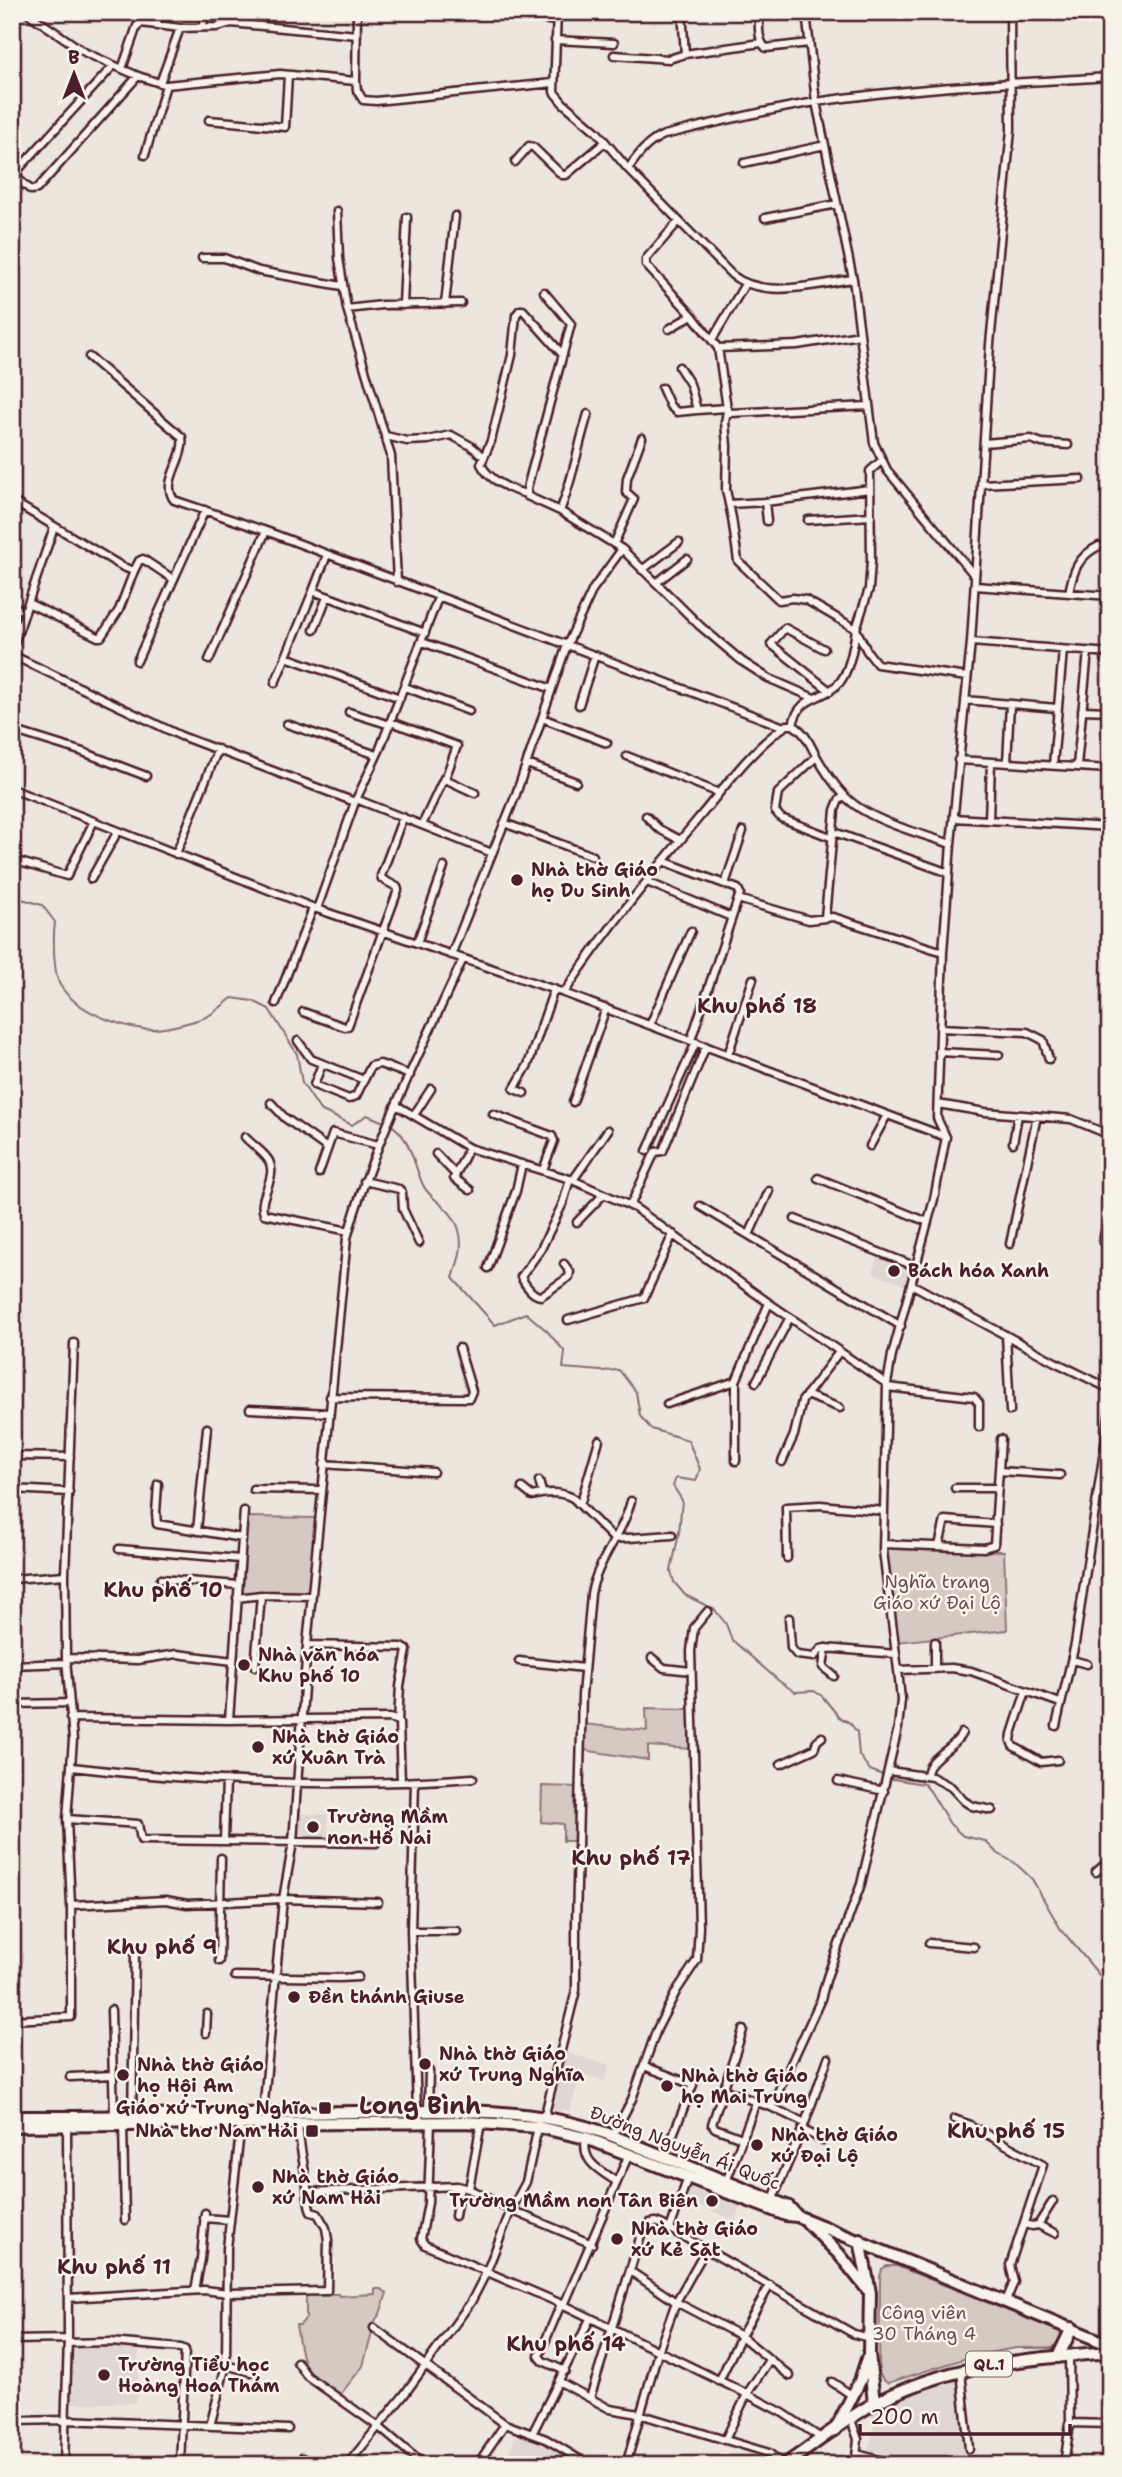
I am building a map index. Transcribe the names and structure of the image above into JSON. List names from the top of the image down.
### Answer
{
  "streets": {
    "main road": ["Đường Nguyễn Ái Quốc", "QL.1"]
  },
  "districts": [
    "Khu phố 18",
    "Khu phố 10",
    "Khu phố 17",
    "Khu phố 9",
    "Long Bình",
    "Khu phố 15",
    "Khu phố 11",
    "Khu phố 14"
  ],
  "parks": ["Nghĩa trang Giáo xứ Đại Lộ", "Công viên 30 Tháng 4"],
  "places": {
    "other": [
      "Nhà thờ Giáo họ Du Sinh",
      "Bách hóa Xanh",
      "Nhà văn hóa Khu phố 10",
      "Nhà thờ Giáo xứ Xuân Trà",
      "Trường Mầm non Hố Nai",
      "Đền thánh Giuse",
      "Nhà thờ Giáo xứ Trung Nghĩa",
      "Nhà thờ Giáo họ Hội Am",
      "Nhà thờ Giáo họ Mai Trung",
      "Nhà thờ Giáo xứ Đại Lộ",
      "Nhà thờ Giáo xứ Nam Hải",
      "Trường Mầm non Tân Biên",
      "Nhà thờ Giáo xứ Kẻ Sặt",
      "Trường Tiểu học Hoàng Hoa Thám"
    ],
    "transit": ["Giáo xứ Trung Nghĩa", "Nhà thơ Nam Hải"]
  },
  "scale_bar": "200 m",
  "north": "top"
}
